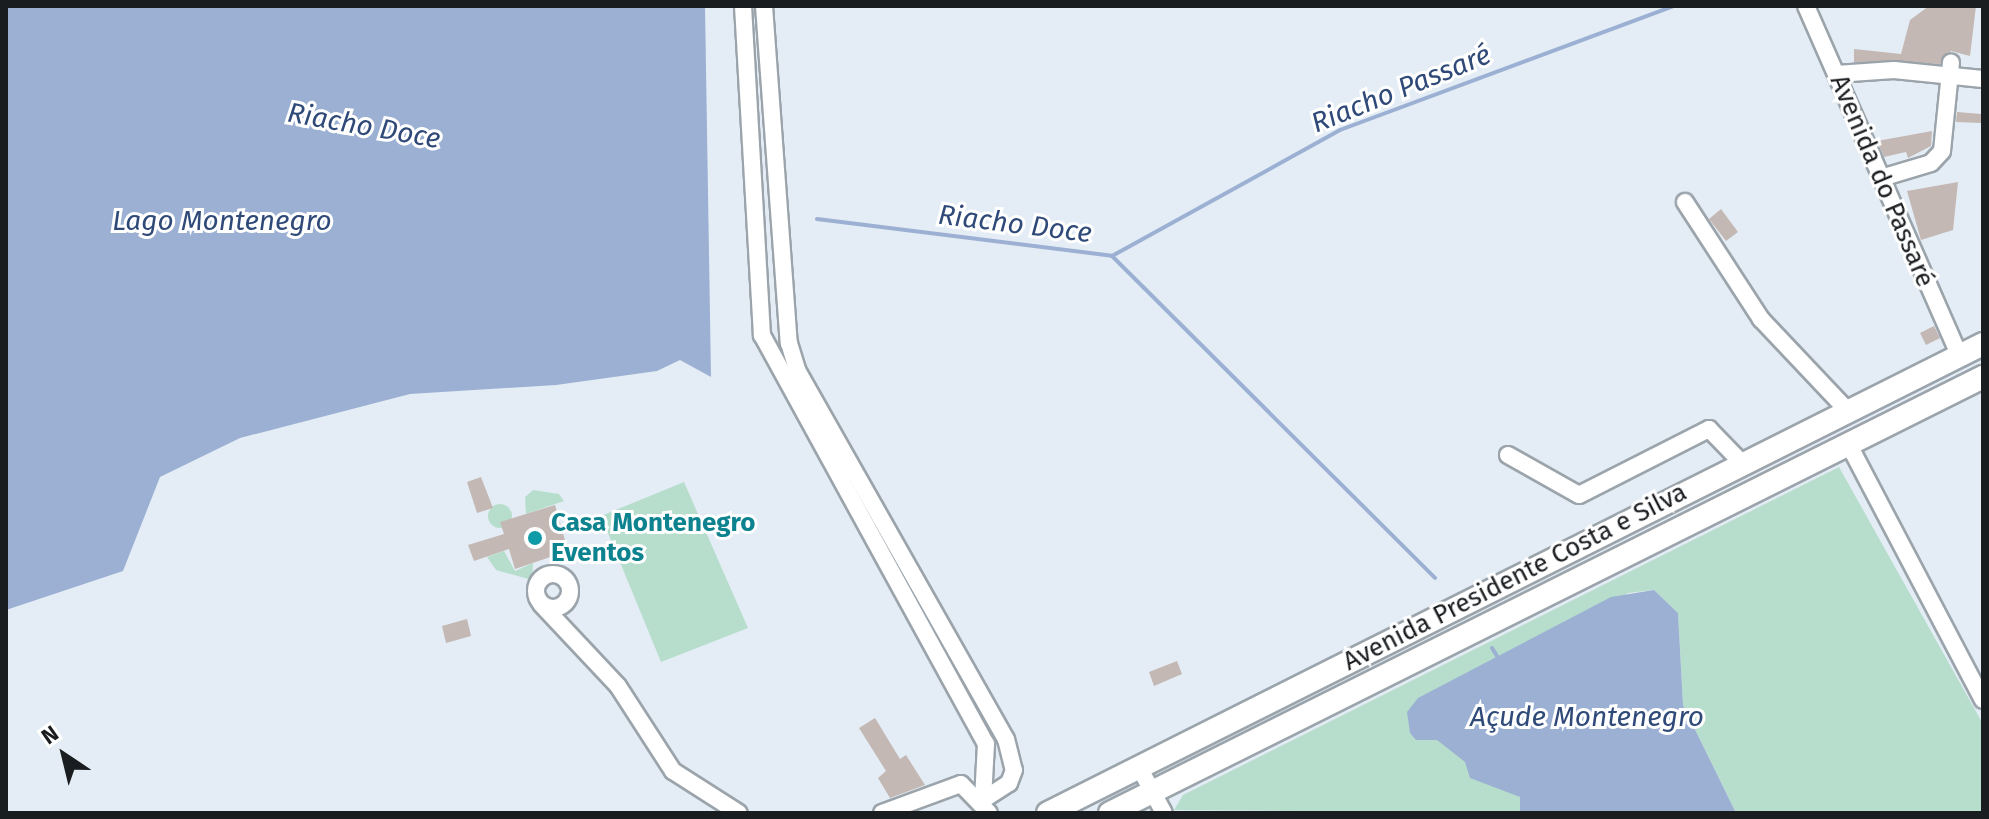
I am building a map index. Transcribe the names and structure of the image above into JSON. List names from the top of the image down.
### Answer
{
  "streets": {
    "main road": ["Avenida Presidente Costa e Silva"],
    "street": ["Avenida do Passaré"]
  },
  "crossings": [
    ["Avenida do Passaré", "Avenida Presidente Costa e Silva"]
  ],
  "water": [
    "Riacho Passaré",
    "Riacho Doce",
    "Lago Montenegro",
    "Açude Montenegro"
  ],
  "places": ["Casa Montenegro Eventos"],
  "north": "top left"
}
